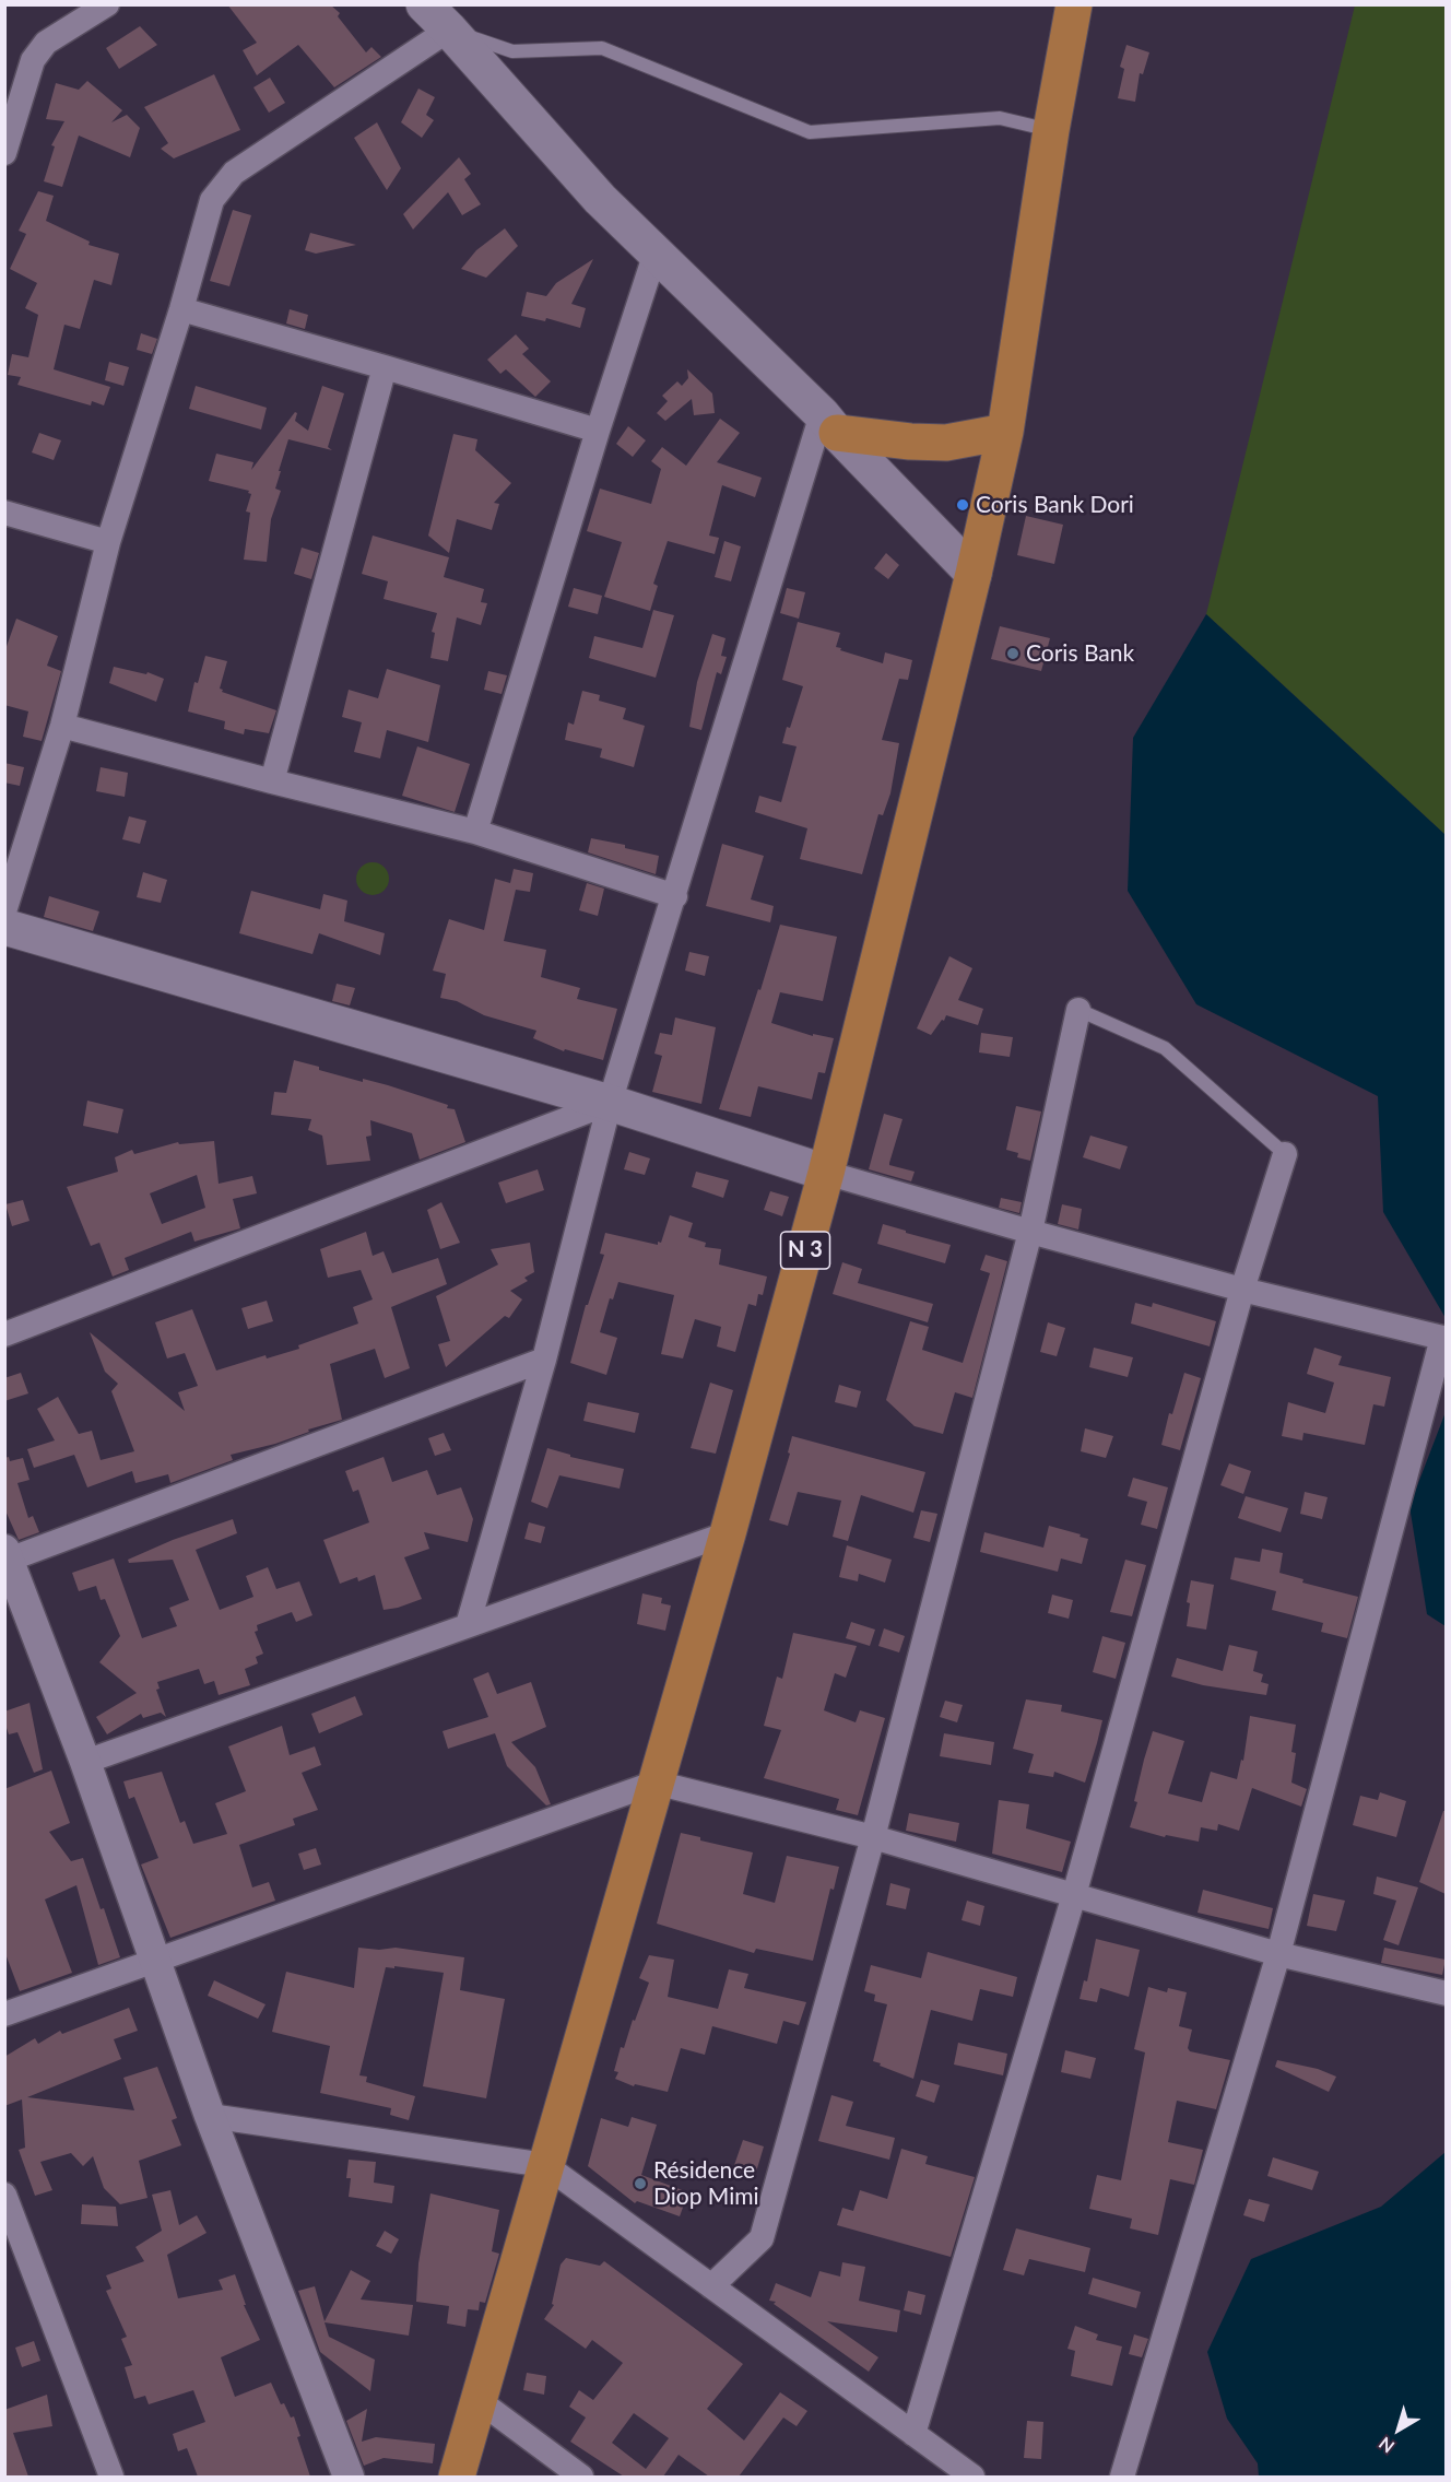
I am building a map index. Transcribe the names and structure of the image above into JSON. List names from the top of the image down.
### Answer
{
  "streets": {
    "main road": ["N 3"]
  },
  "places": ["Coris Bank Dori", "Coris Bank", "Résidence Diop Mimi"],
  "north": "bottom left"
}
